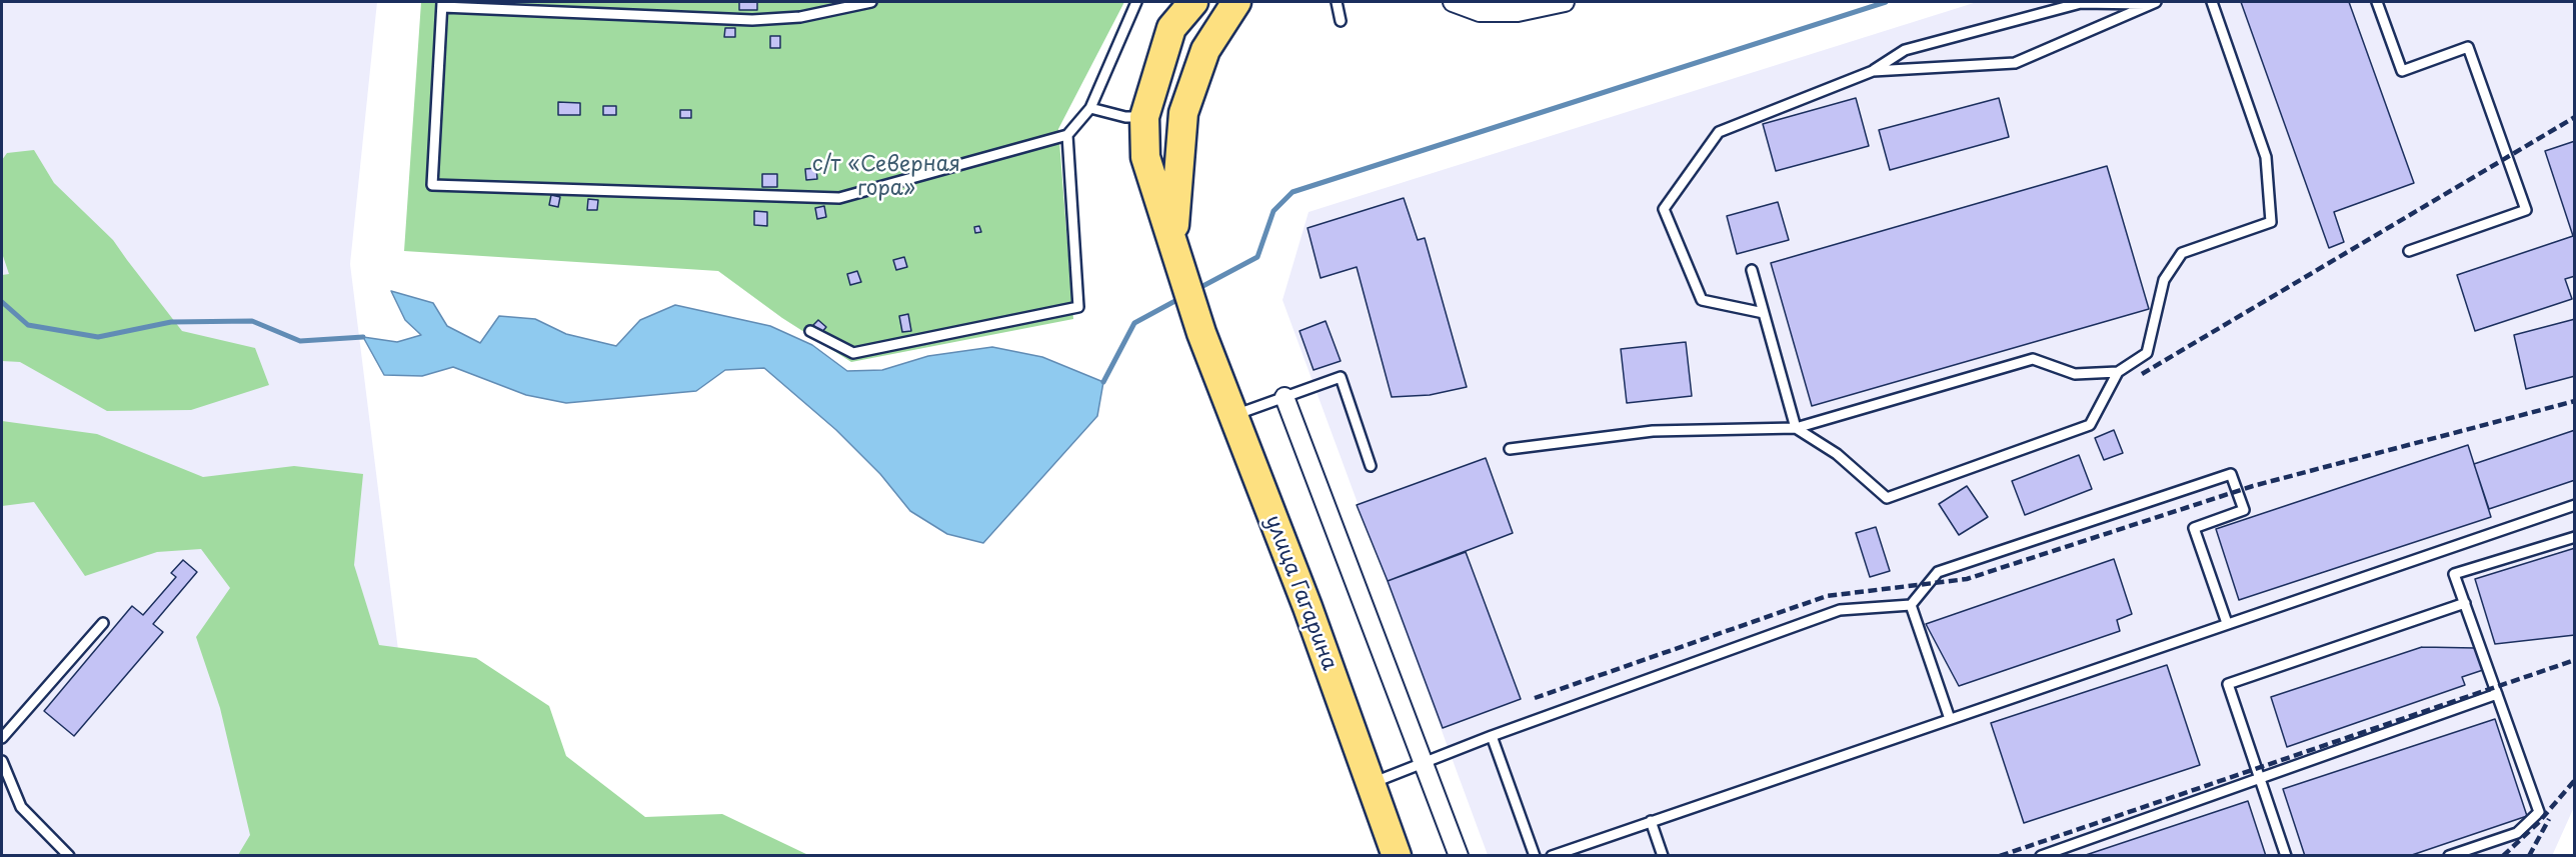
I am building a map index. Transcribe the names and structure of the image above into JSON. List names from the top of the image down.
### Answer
{
  "streets": {
    "main road": ["улица Гагарина"]
  },
  "parks": ["с/т «Северная гора»"]
}
